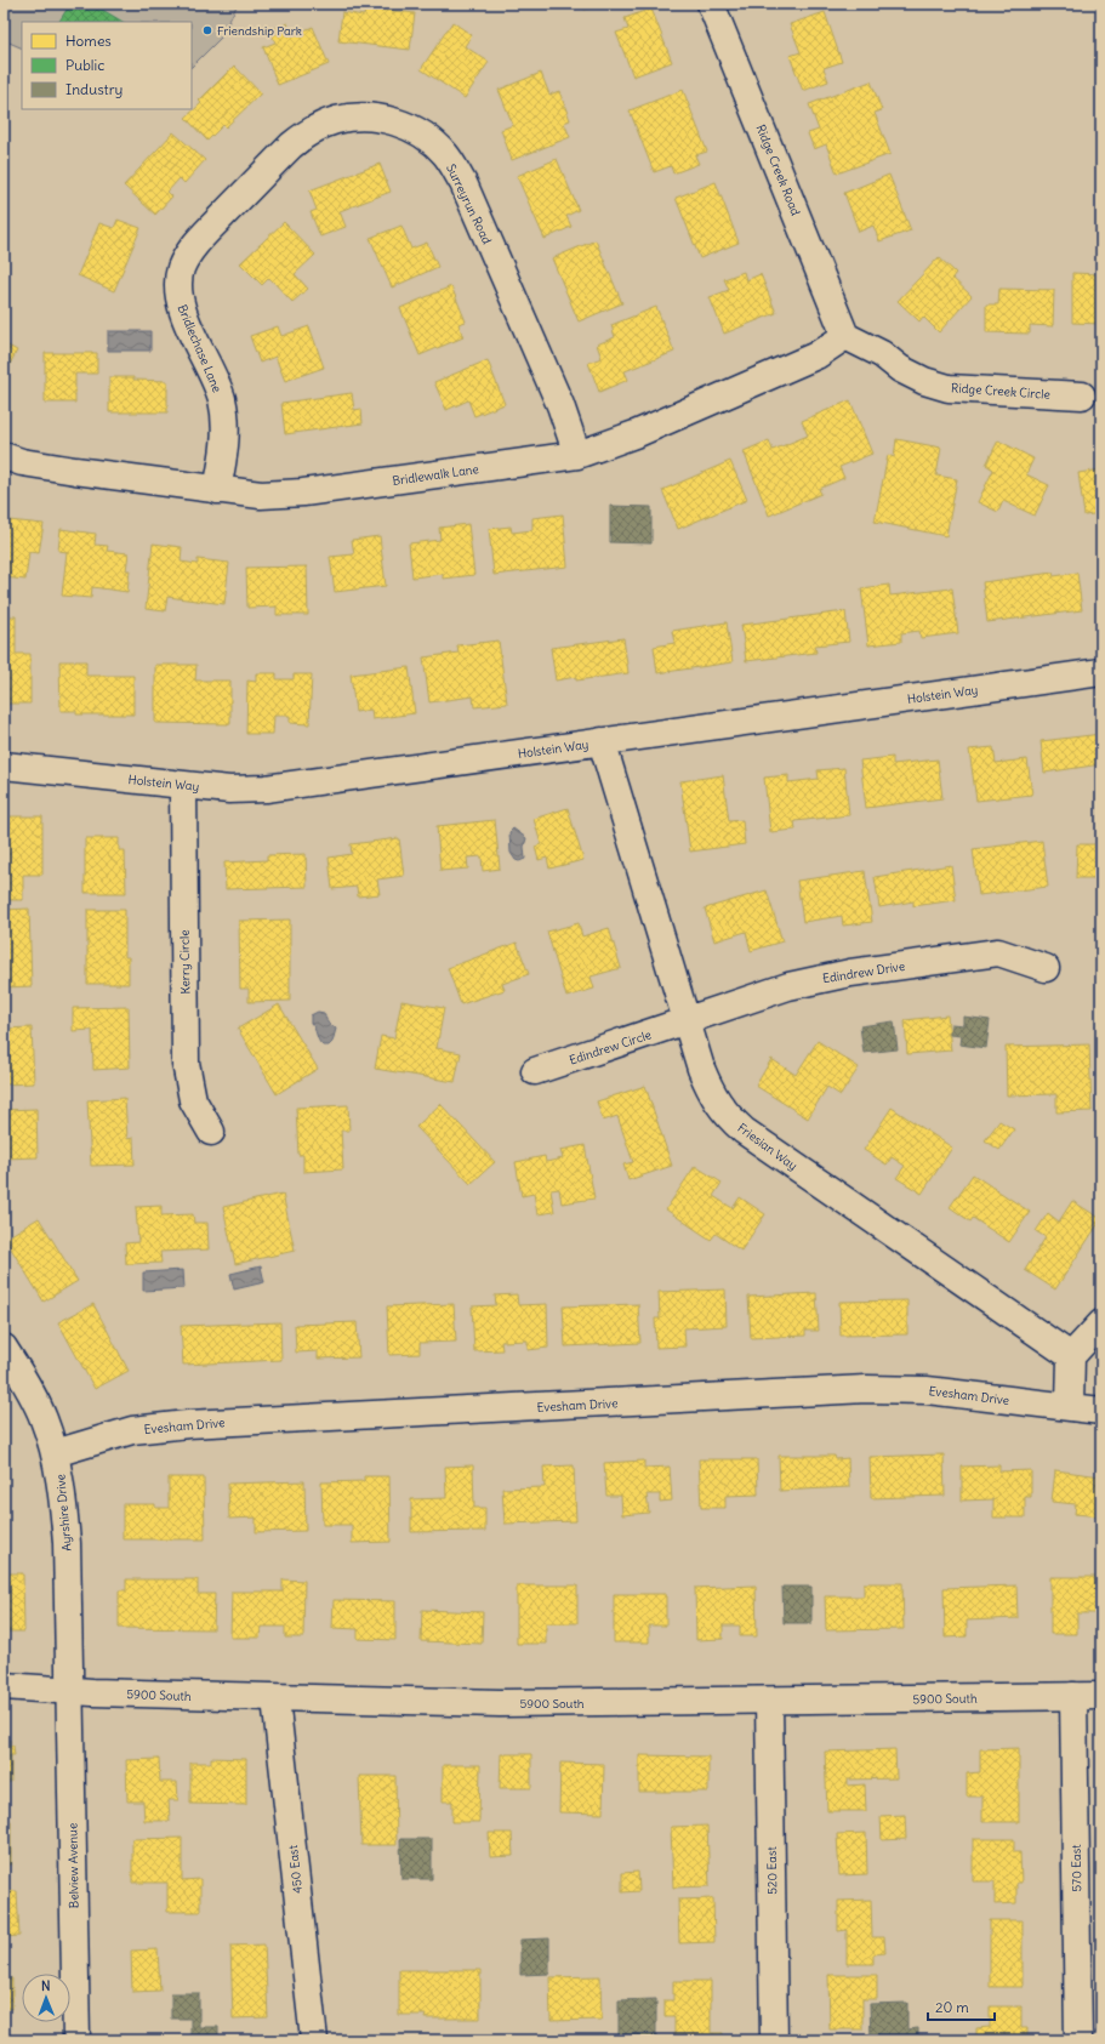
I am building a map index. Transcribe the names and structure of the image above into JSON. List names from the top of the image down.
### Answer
{
  "streets": {
    "street": [
      "Ridge Creek Road",
      "Surreyrun Road",
      "Bridlechase Lane",
      "Ridge Creek Circle",
      "Bridlewalk Lane",
      "Holstein Way",
      "Kerry Circle",
      "Edindrew Drive",
      "Edindrew Circle",
      "Friesian Way",
      "Evesham Drive",
      "Ayrshire Drive",
      "5900 South",
      "Belview Avenue",
      "570 East",
      "450 East",
      "520 East"
    ]
  },
  "crossings": [
    ["Ridge Creek Road", "Ridge Creek Circle"],
    ["Ridge Creek Road", "Bridlewalk Lane"],
    ["Surreyrun Road", "Bridlechase Lane"],
    ["Surreyrun Road", "Bridlewalk Lane"],
    ["Bridlechase Lane", "Bridlewalk Lane"],
    ["Ridge Creek Circle", "Bridlewalk Lane"],
    ["Holstein Way", "Kerry Circle"],
    ["Holstein Way", "Friesian Way"],
    ["Edindrew Drive", "Edindrew Circle"],
    ["Edindrew Drive", "Friesian Way"],
    ["Edindrew Circle", "Friesian Way"],
    ["Evesham Drive", "Ayrshire Drive"],
    ["Ayrshire Drive", "5900 South"],
    ["Ayrshire Drive", "Belview Avenue"],
    ["5900 South", "Belview Avenue"],
    ["5900 South", "570 East"],
    ["5900 South", "450 East"],
    ["5900 South", "520 East"]
  ],
  "places": ["Friendship Park"],
  "legend": ["Homes", "Public", "Industry"],
  "scale_bar": "20 m",
  "north": "top"
}
